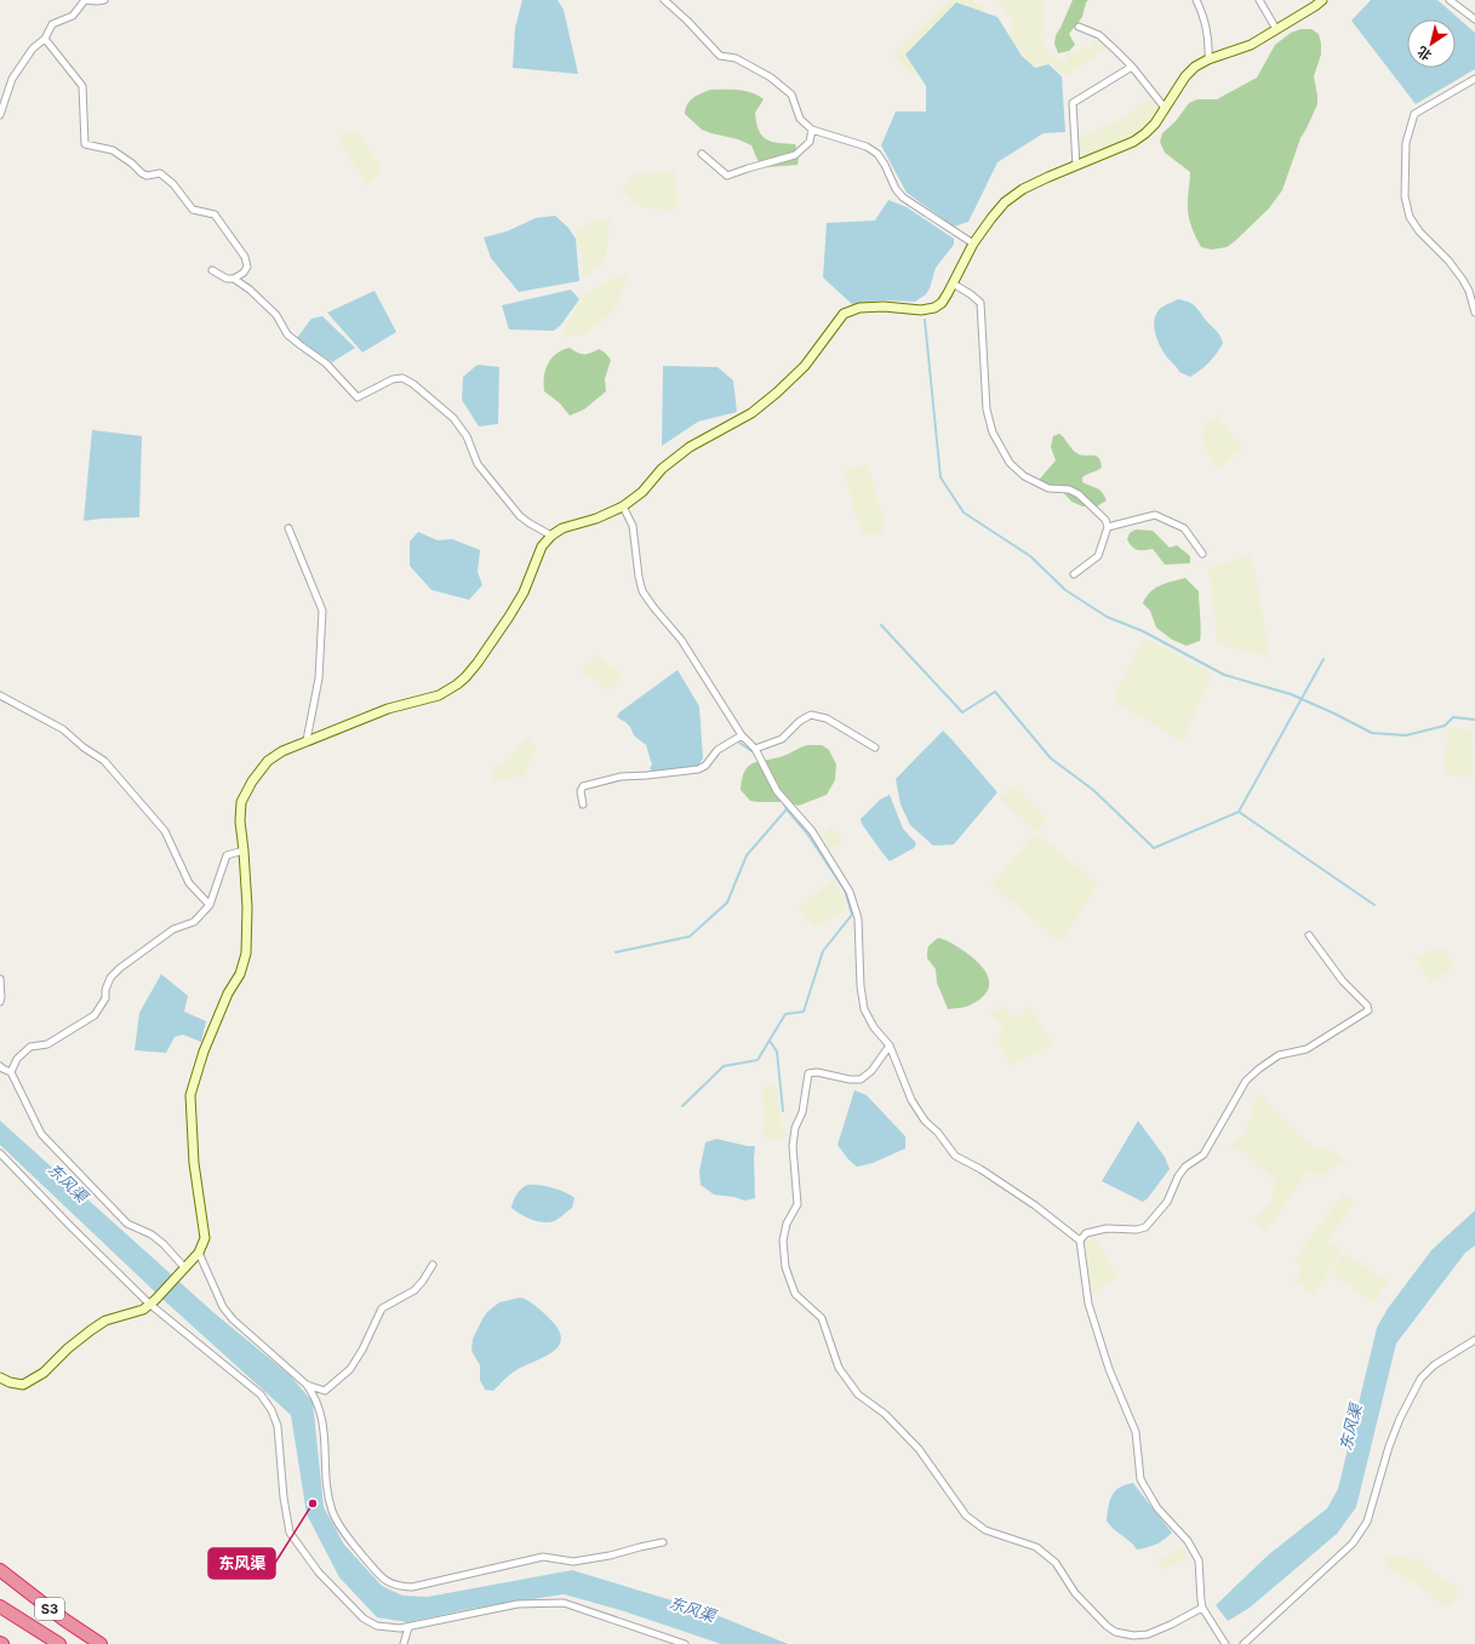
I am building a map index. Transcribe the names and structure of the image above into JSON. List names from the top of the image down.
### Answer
{
  "streets": {
    "highway": ["S3"]
  },
  "water": ["东风渠"],
  "places": ["东风渠"],
  "north": "bottom left"
}
